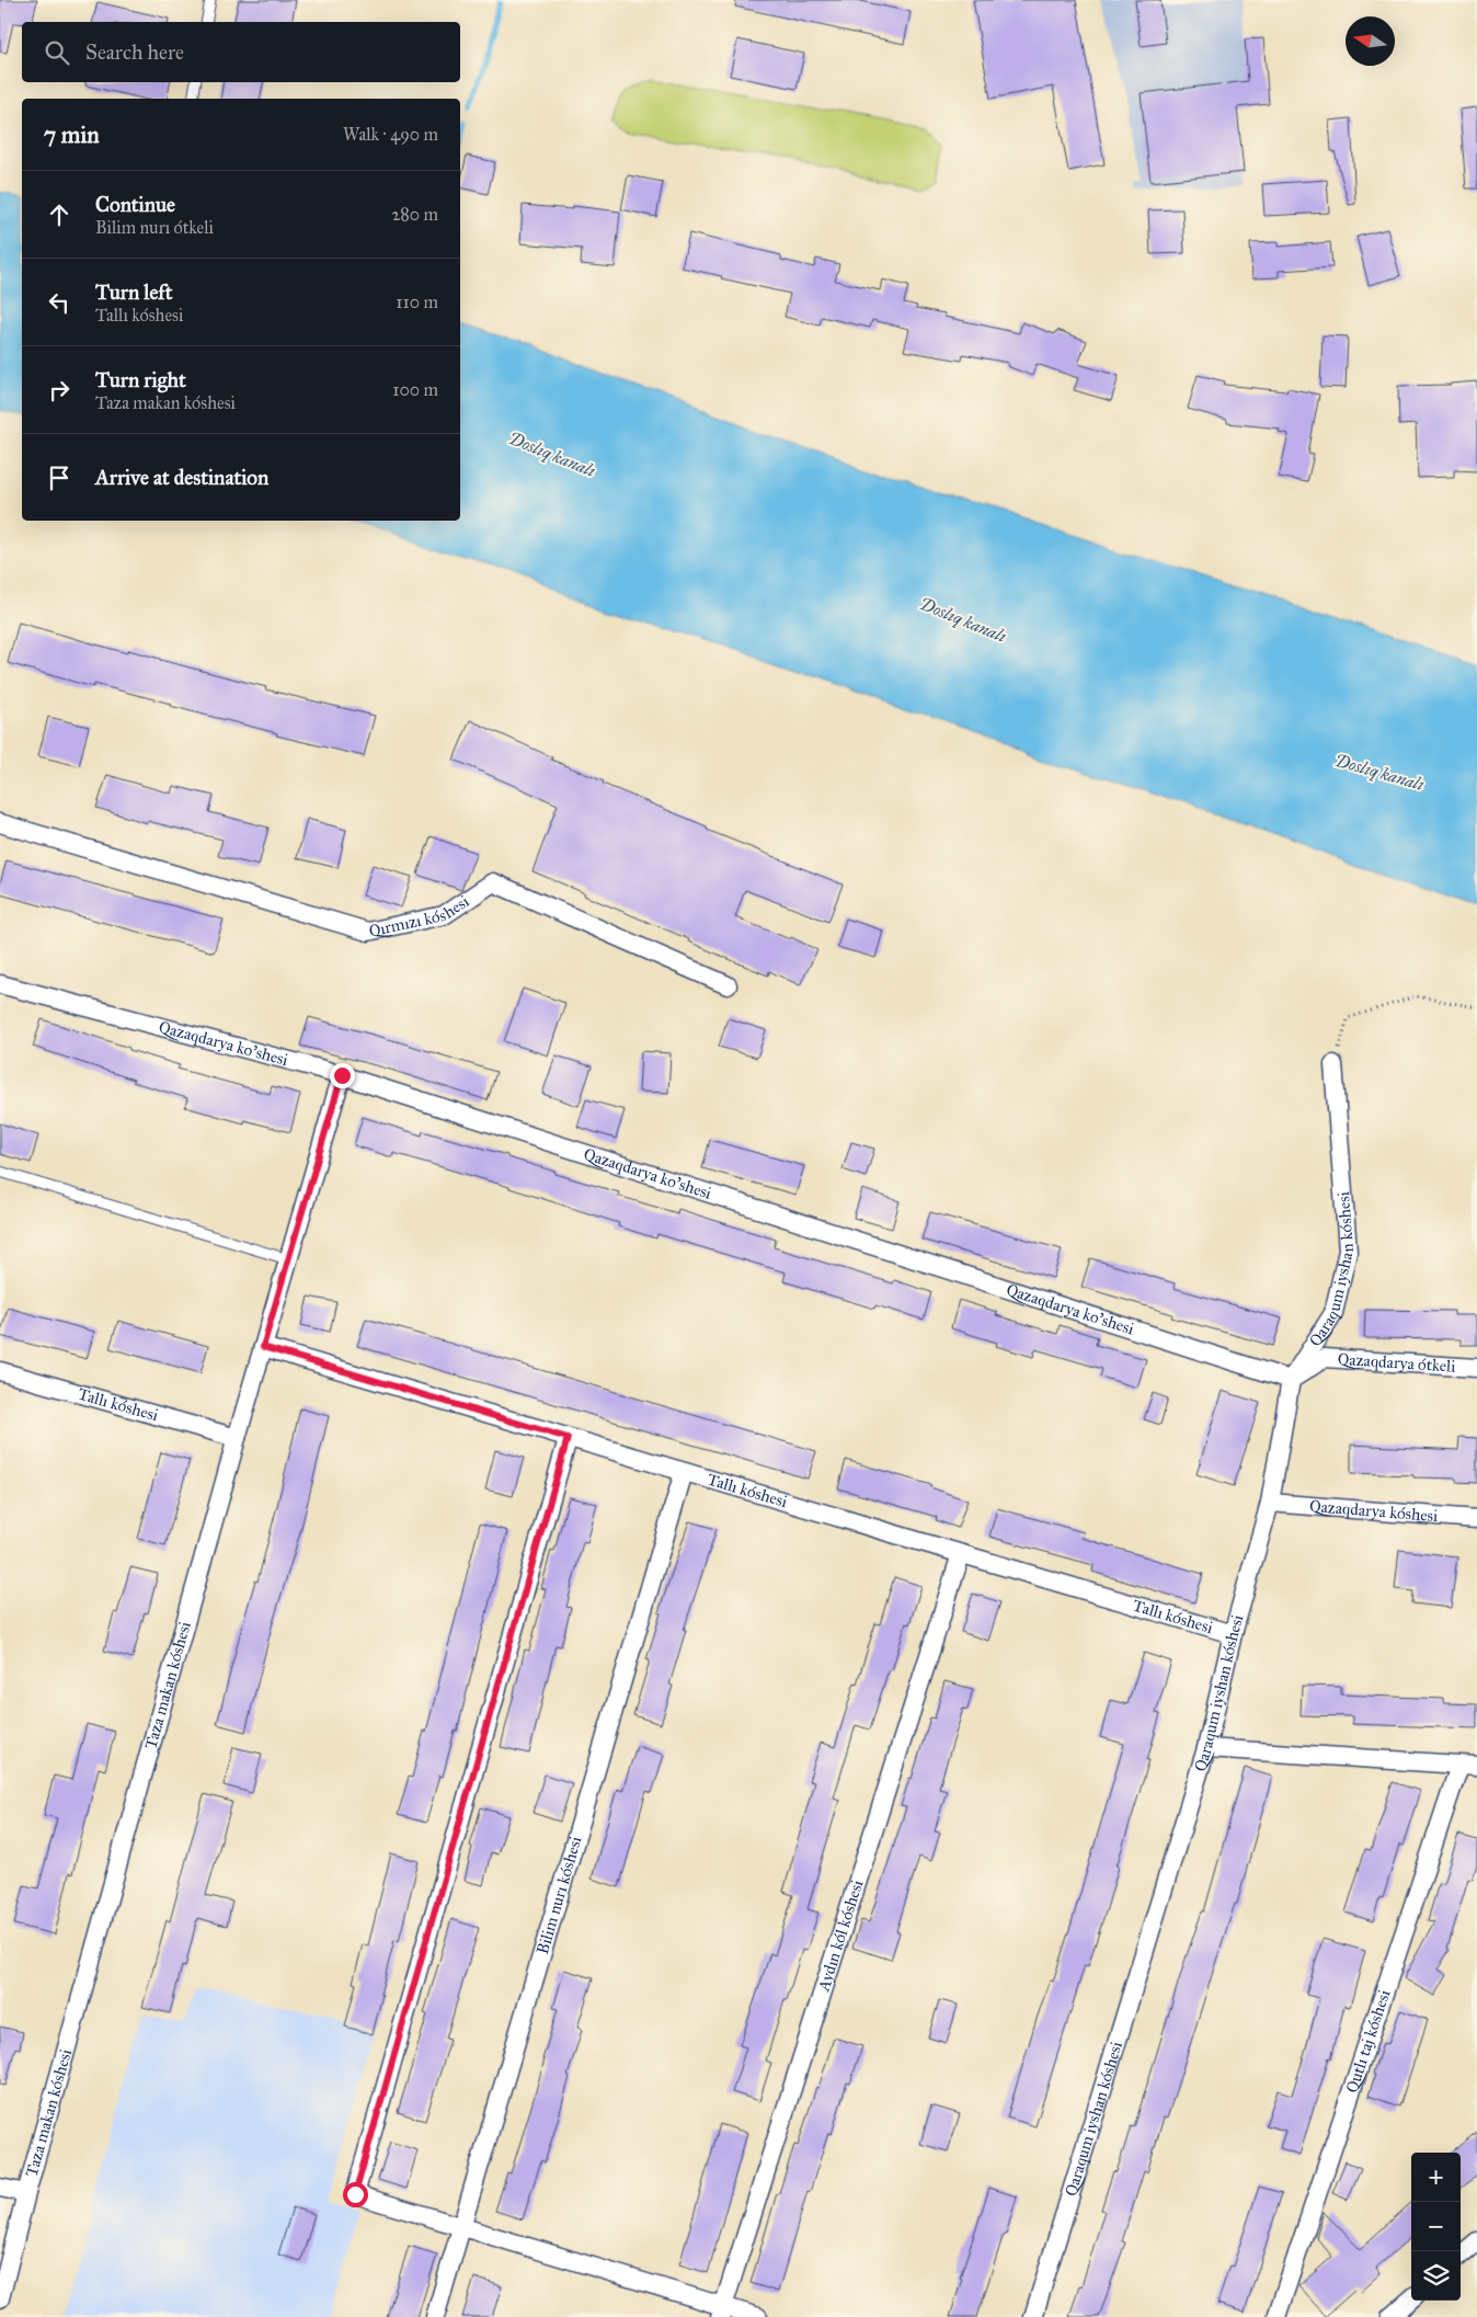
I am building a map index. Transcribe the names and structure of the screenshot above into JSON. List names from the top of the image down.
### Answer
{
  "streets": {
    "street": [
      "Qırmızı kóshesi",
      "Qazaqdarya ko'shesi",
      "Qaraqum iyshan kóshesi",
      "Qazaqdarya ótkeli",
      "Tallı kóshesi",
      "Qazaqdarya kóshesi",
      "Taza makan kóshesi",
      "Bilim nurı kóshesi",
      "Aydın kól kóshesi",
      "Qutlı taj kóshesi"
    ]
  },
  "crossings": [
    ["Qazaqdarya ko'shesi", "Qaraqum iyshan kóshesi"],
    ["Qazaqdarya ko'shesi", "Qazaqdarya ótkeli"],
    ["Qazaqdarya ko'shesi", "Taza makan kóshesi"],
    ["Qaraqum iyshan kóshesi", "Qazaqdarya ótkeli"],
    ["Qaraqum iyshan kóshesi", "Tallı kóshesi"],
    ["Qaraqum iyshan kóshesi", "Qazaqdarya kóshesi"],
    ["Tallı kóshesi", "Taza makan kóshesi"],
    ["Tallı kóshesi", "Bilim nurı kóshesi"],
    ["Tallı kóshesi", "Aydın kól kóshesi"]
  ],
  "water": ["Doslıq kanalı"],
  "north": "left",
  "page": {
    "search": "Search here",
    "heading": ["7 min", "Walk · 490 m"],
    "list": [
      ["Continue", "Bilim nurı ótkeli", "280 m"],
      ["Turn left", "Tallı kóshesi", "110 m"],
      ["Turn right", "Taza makan kóshesi", "100 m"],
      "Arrive at destination"
    ],
    "map_buttons": ["+", "−"]
  }
}
